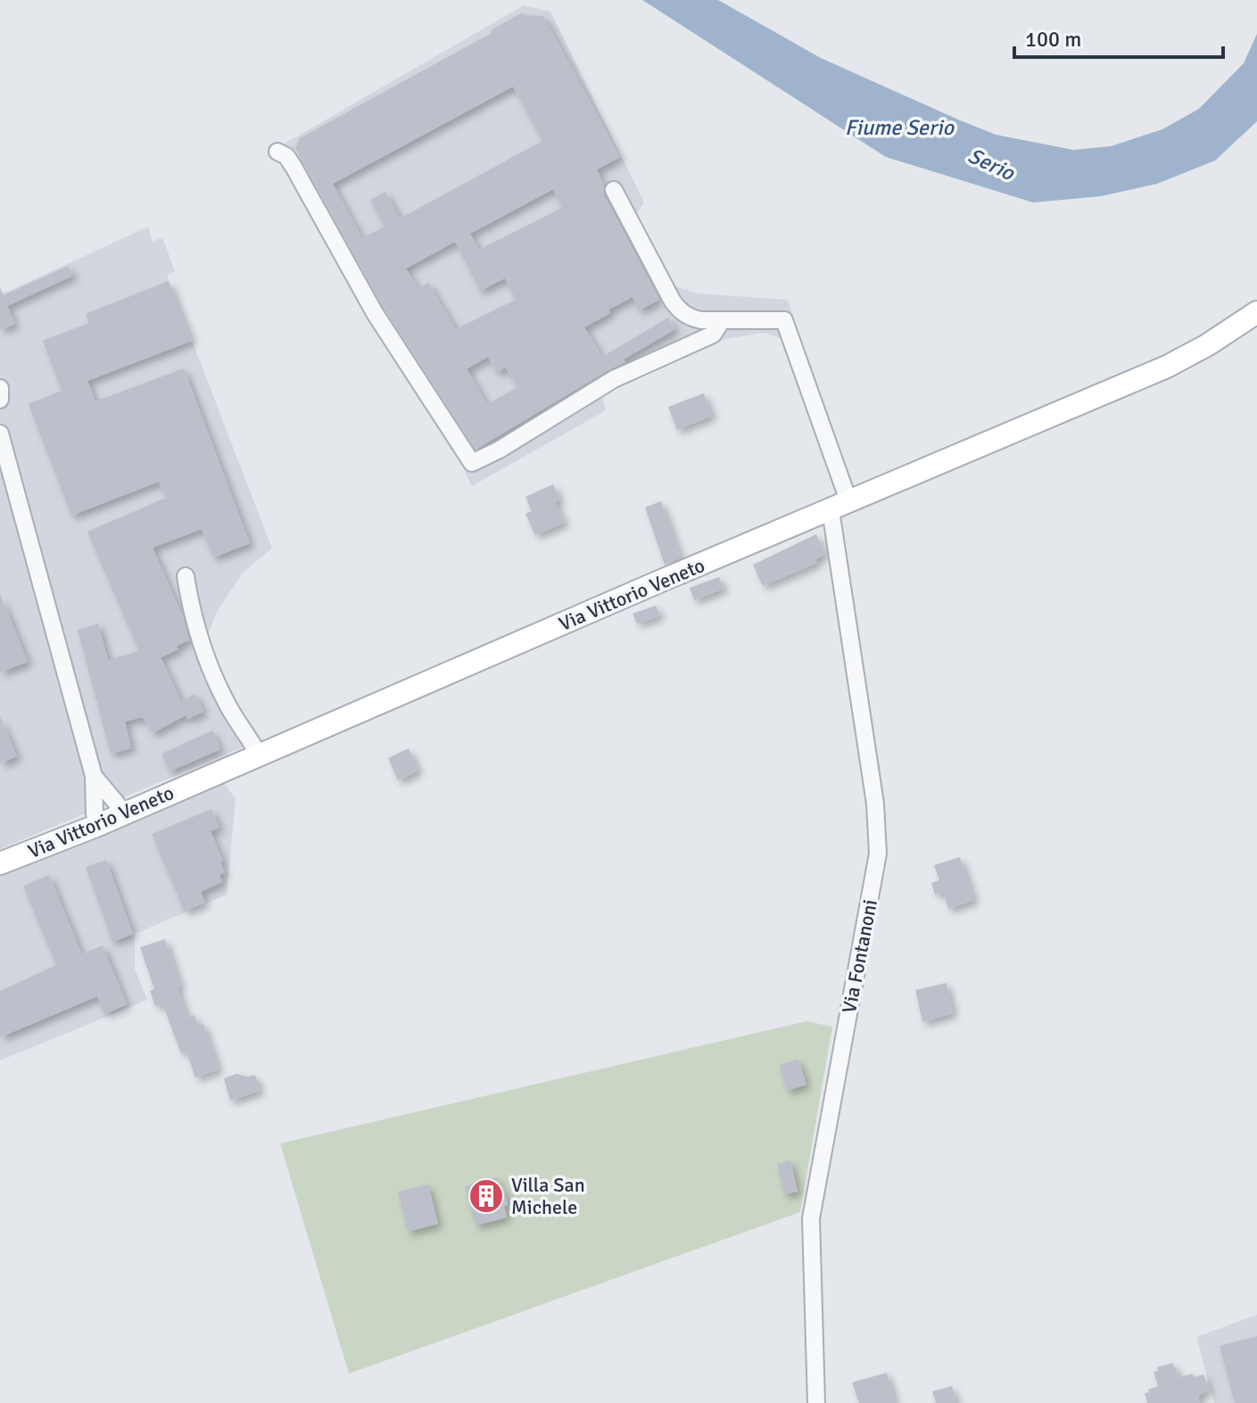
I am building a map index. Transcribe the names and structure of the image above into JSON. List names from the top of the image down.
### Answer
{
  "streets": {
    "main road": ["Via Vittorio Veneto"],
    "street": ["Via Fontanoni"]
  },
  "crossings": [
    ["Via Vittorio Veneto", "Via Fontanoni"]
  ],
  "water": ["Fiume Serio", "Serio"],
  "places": {
    "building": ["Villa San Michele"]
  },
  "scale_bar": "100 m"
}
